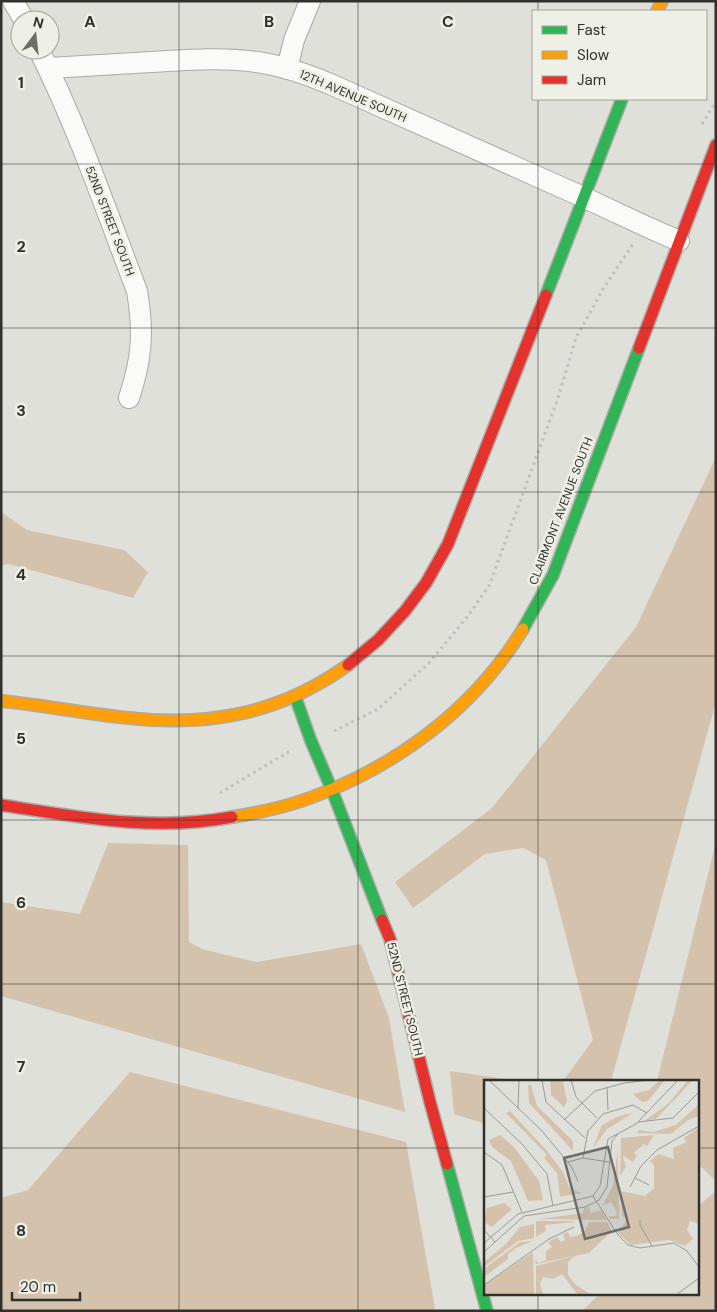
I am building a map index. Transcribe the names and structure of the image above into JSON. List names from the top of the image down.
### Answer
{
  "streets": {
    "street": ["12TH AVENUE SOUTH", "52ND STREET SOUTH", "CLAIRMONT AVENUE SOUTH"]
  },
  "crossings": [
    ["12TH AVENUE SOUTH", "52ND STREET SOUTH"],
    ["12TH AVENUE SOUTH", "CLAIRMONT AVENUE SOUTH"],
    ["52ND STREET SOUTH", "CLAIRMONT AVENUE SOUTH"]
  ],
  "legend": ["Fast", "Slow", "Jam"],
  "scale_bar": "20 m",
  "north": "top",
  "grid": {
    "columns": ["A", "B", "C"],
    "rows": [
      "1",
      "2",
      "3",
      "4",
      "5",
      "6",
      "7",
      "8"
    ]
  }
}
